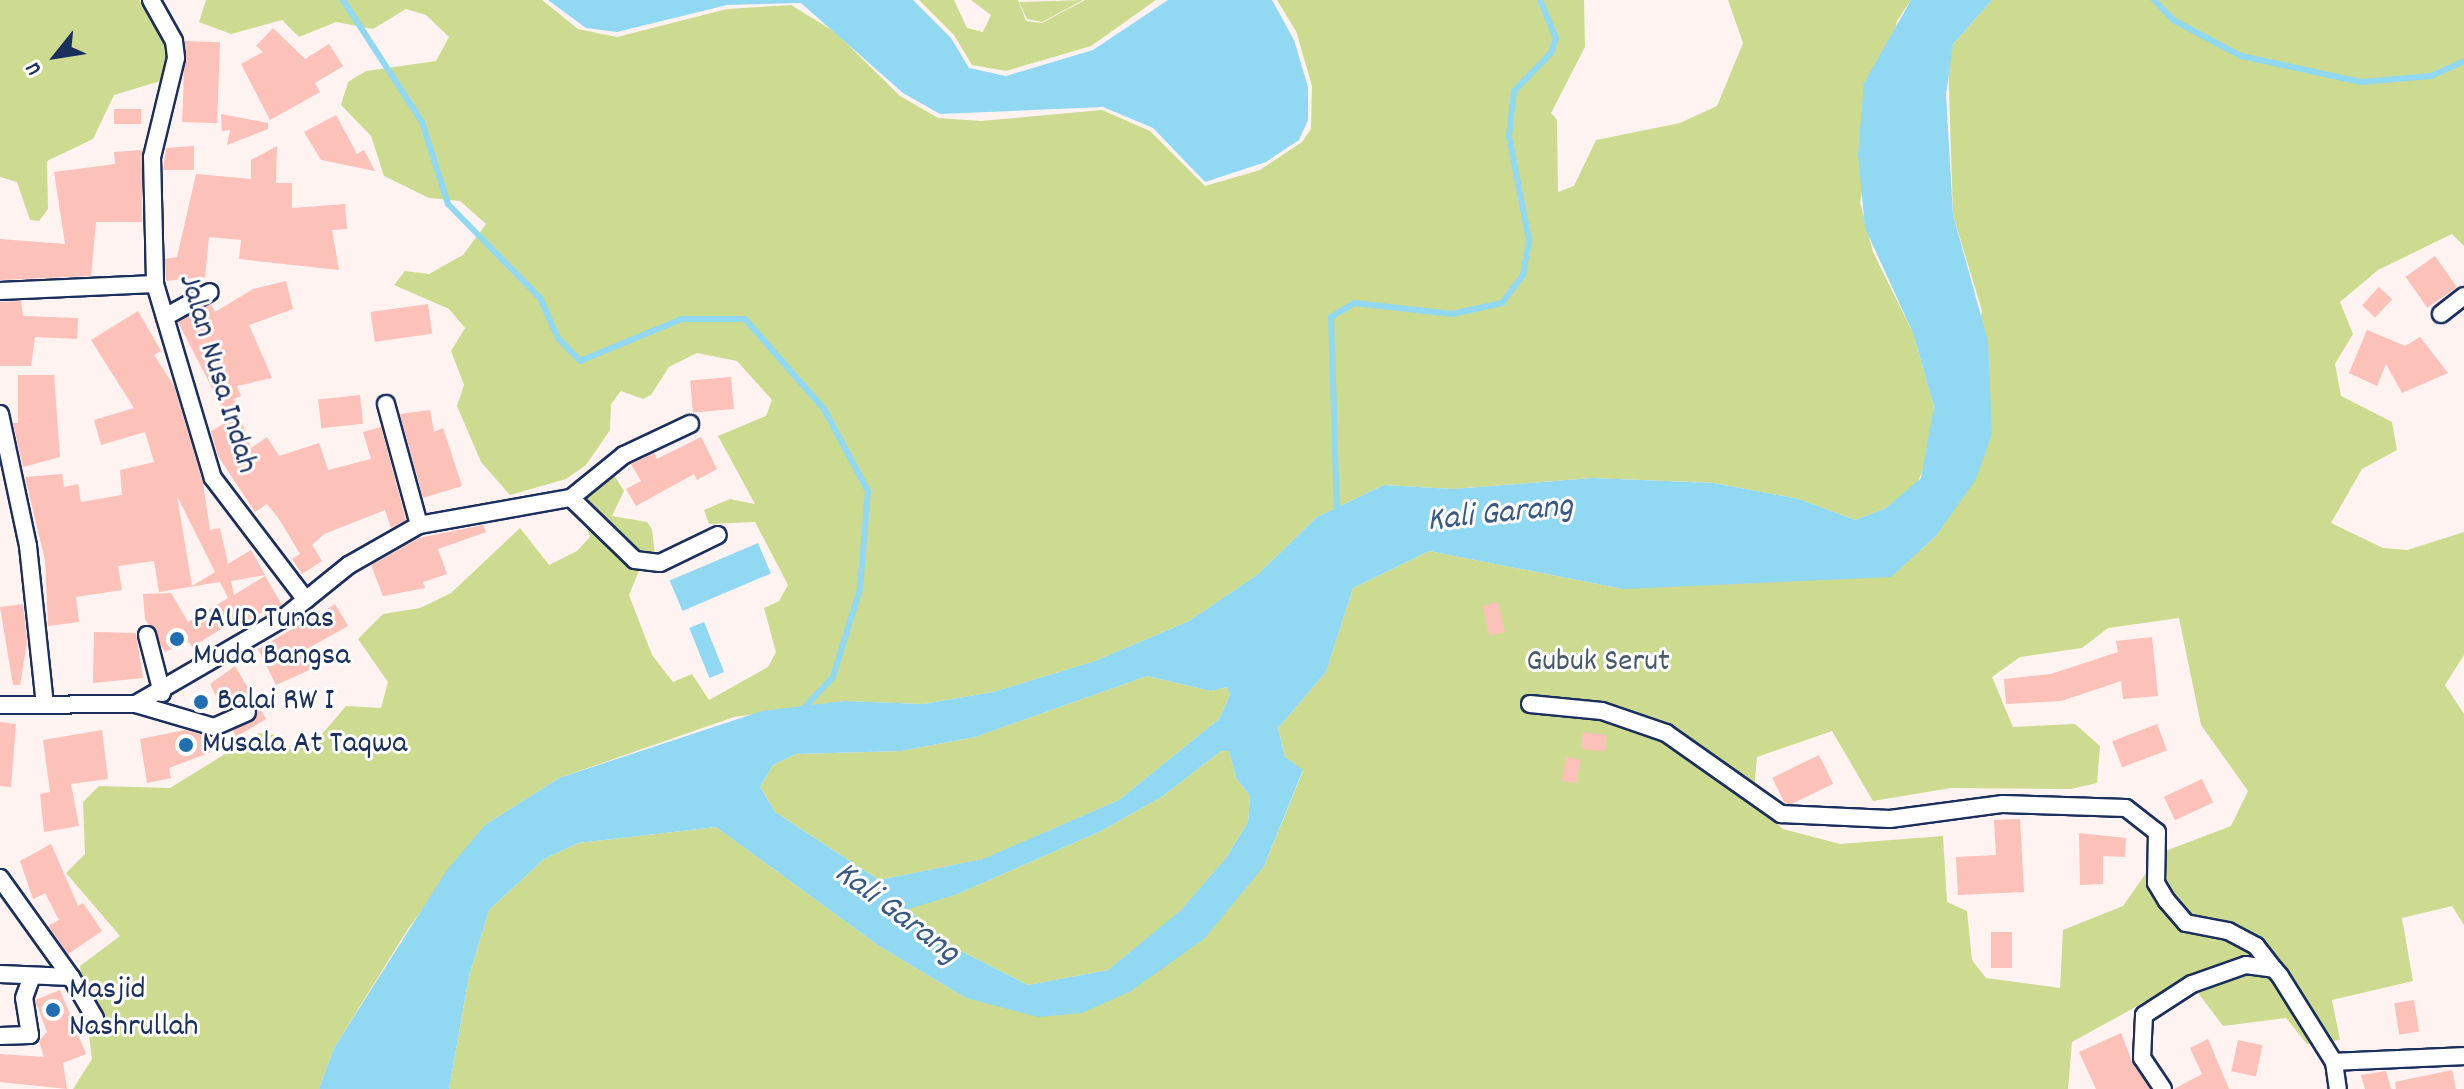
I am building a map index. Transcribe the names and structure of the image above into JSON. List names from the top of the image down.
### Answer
{
  "streets": {
    "street": ["Jalan Nusa Indah"]
  },
  "water": ["Kali Garang"],
  "parks": ["Gubuk Serut"],
  "places": [
    "PAUD Tunas Muda Bangsa",
    "Balai RW I",
    "Musala At Taqwa",
    "Masjid Nashrullah"
  ],
  "north": "bottom left"
}
